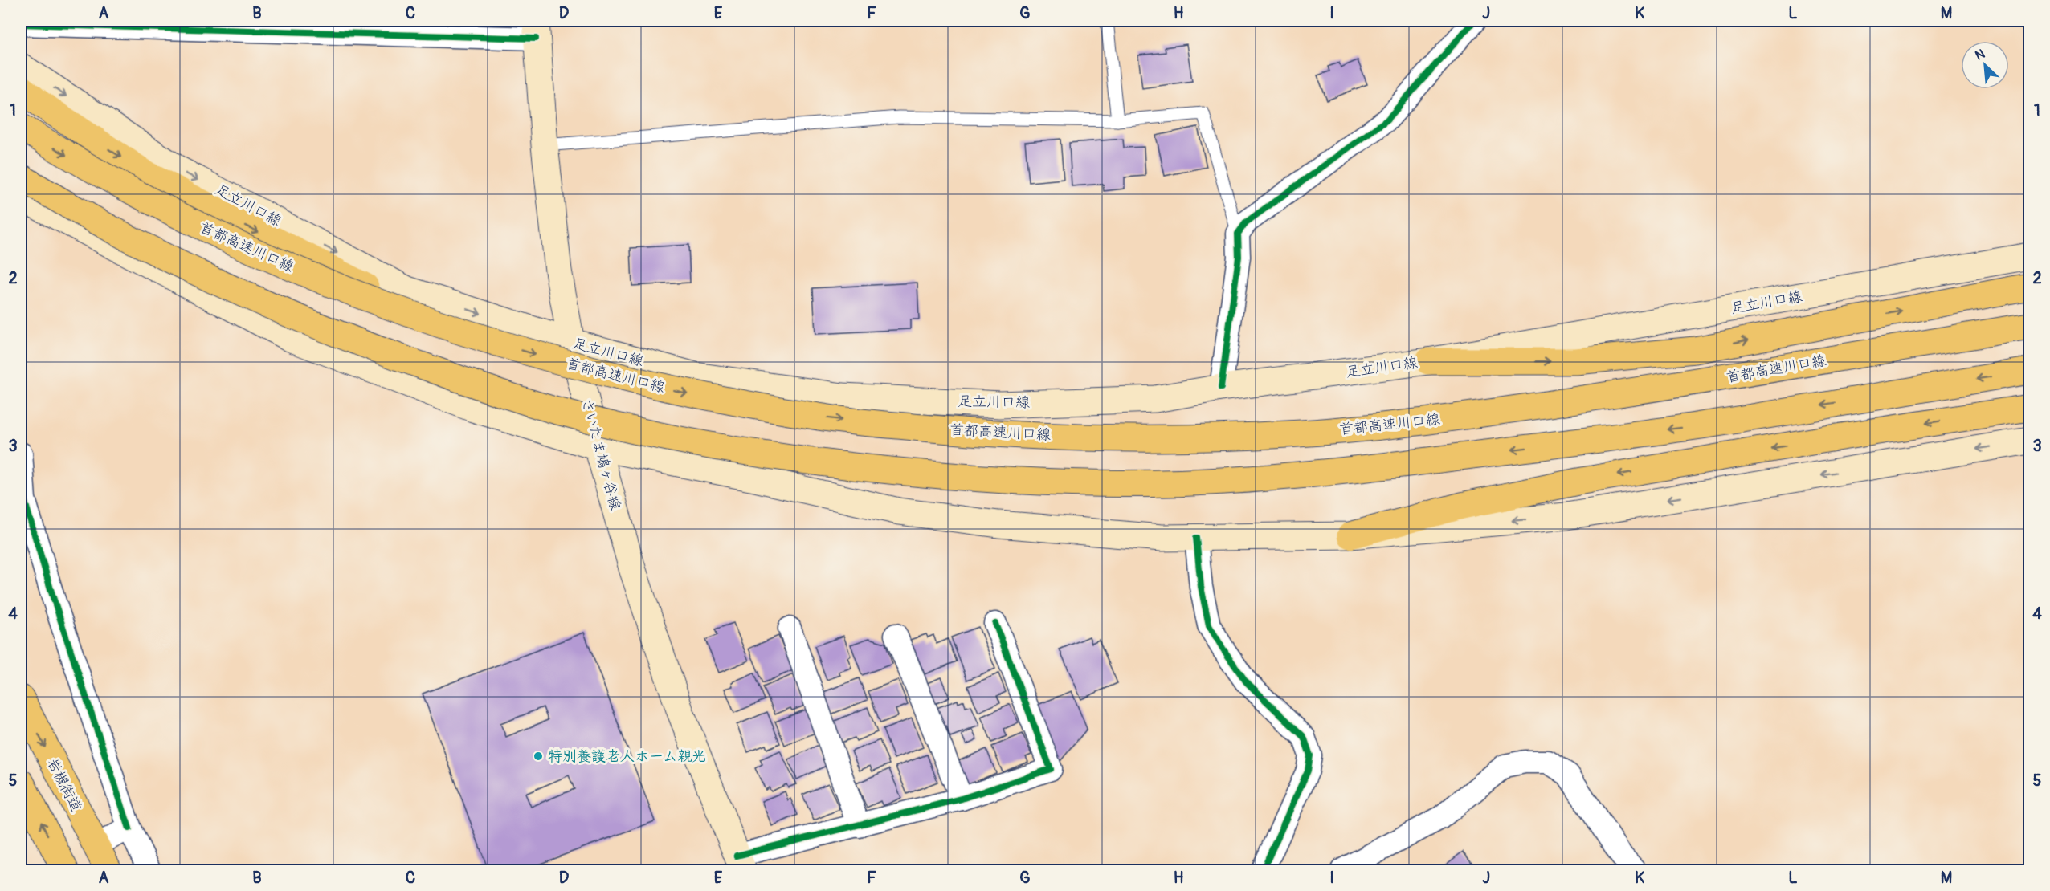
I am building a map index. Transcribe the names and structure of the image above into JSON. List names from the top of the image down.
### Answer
{
  "streets": {
    "highway": ["首都高速川口線", "岩槻街道"],
    "main road": ["足立川口線", "さいたま鳩ヶ谷線"]
  },
  "crossings": [
    ["足立川口線", "さいたま鳩ヶ谷線"]
  ],
  "places": ["特別養護老人ホーム親光"],
  "north": "top left",
  "grid": {
    "columns": [
      "A",
      "B",
      "C",
      "D",
      "E",
      "F",
      "G",
      "H",
      "I",
      "J",
      "K",
      "L",
      "M"
    ],
    "rows": [
      "1",
      "2",
      "3",
      "4",
      "5"
    ]
  }
}
